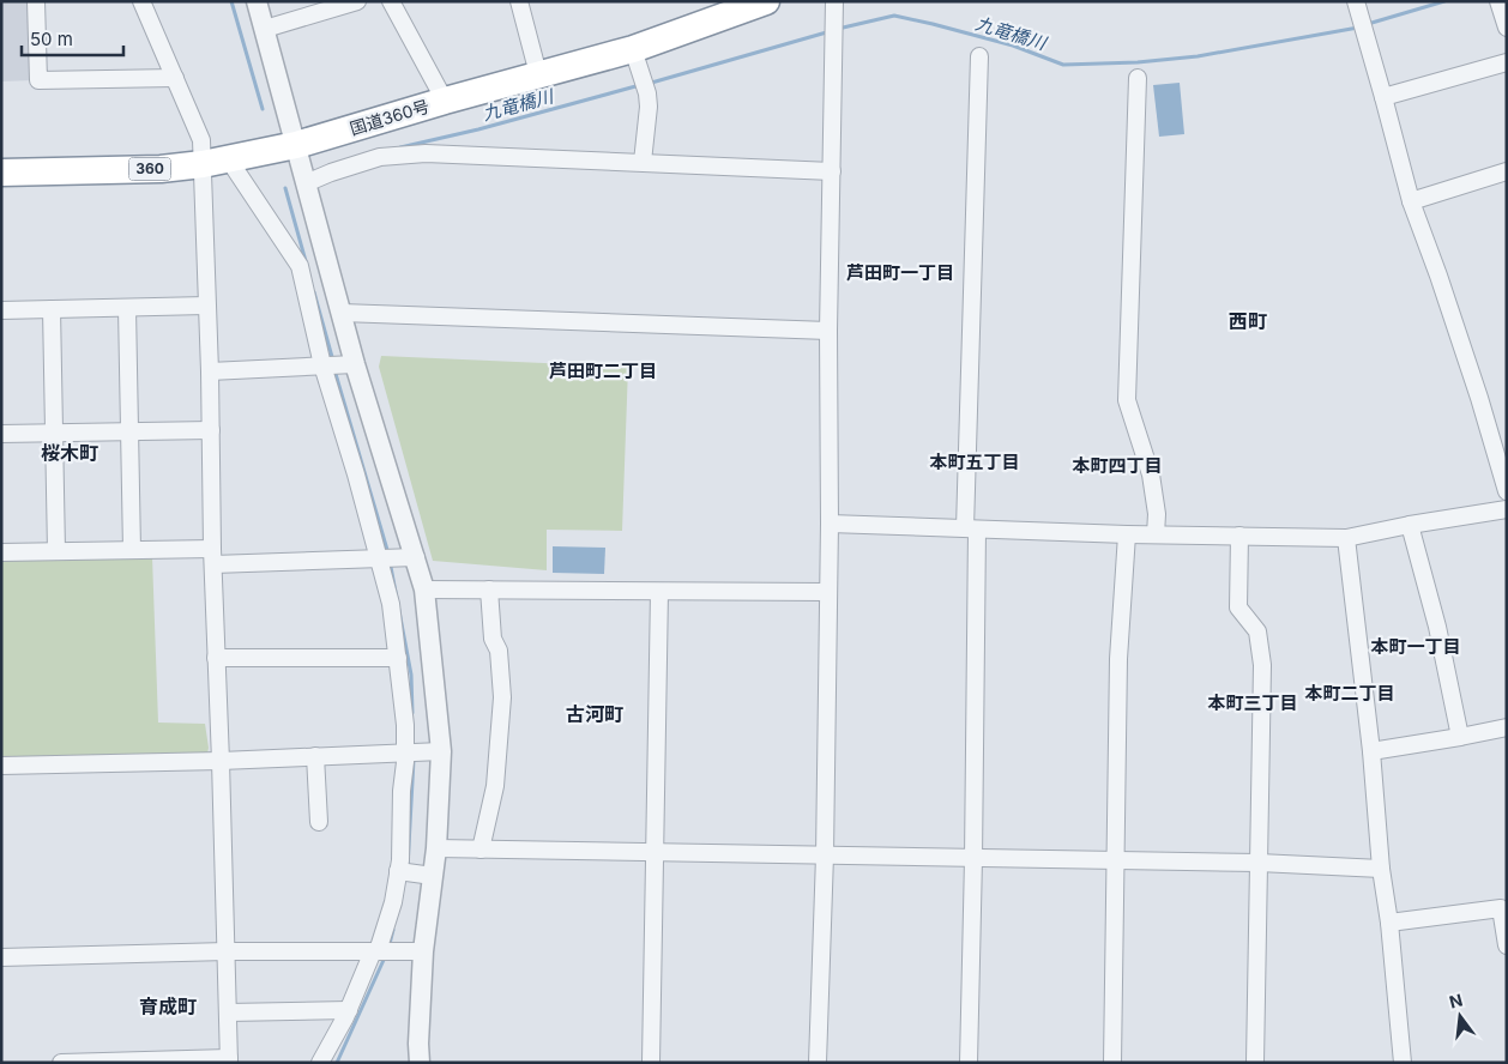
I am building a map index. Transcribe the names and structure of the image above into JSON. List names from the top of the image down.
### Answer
{
  "streets": {
    "highway": ["国道360号", "360"]
  },
  "districts": [
    "芦田町一丁目",
    "西町",
    "芦田町二丁目",
    "桜木町",
    "本町五丁目",
    "本町四丁目",
    "本町一丁目",
    "本町二丁目",
    "本町三丁目",
    "古河町",
    "育成町"
  ],
  "water": ["九竜橋川"],
  "scale_bar": "50 m",
  "north": "top"
}
